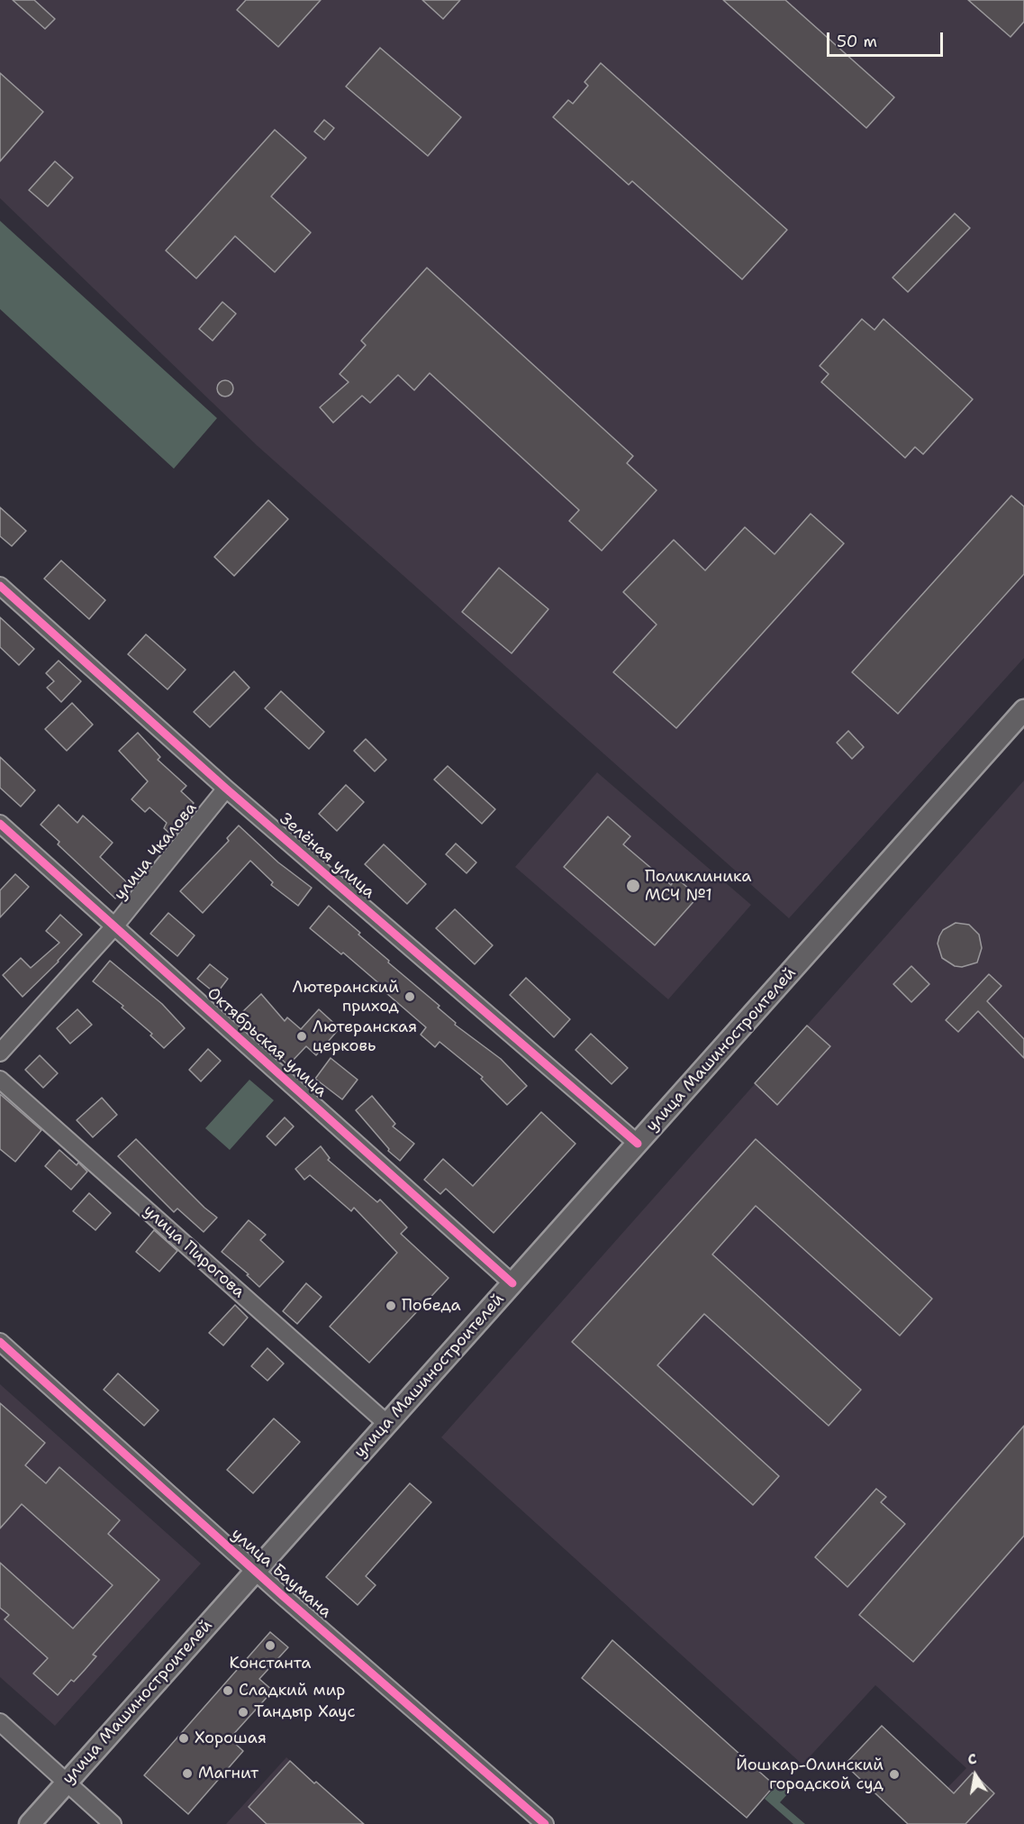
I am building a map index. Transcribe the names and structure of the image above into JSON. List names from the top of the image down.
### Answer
{
  "streets": {
    "main road": ["улица Машиностроителей"],
    "street": [
      "улица Чкалова",
      "Зелёная улица",
      "Октябрьская улица",
      "улица Пирогова",
      "улица Баумана"
    ]
  },
  "crossings": [
    ["улица Чкалова", "Зелёная улица"],
    ["улица Чкалова", "Октябрьская улица"],
    ["Зелёная улица", "улица Машиностроителей"],
    ["Октябрьская улица", "улица Машиностроителей"],
    ["улица Машиностроителей", "улица Пирогова"],
    ["улица Машиностроителей", "улица Баумана"]
  ],
  "places": [
    "Поликлиника МСЧ №1",
    "Лютеранский приход",
    "Лютеранская церковь",
    "Победа",
    "Константа",
    "Сладкий мир",
    "Тандыр Хаус",
    "Хорошая",
    "Магнит",
    "Йошкар-Олинский городской суд"
  ],
  "scale_bar": "50 m",
  "north": "top"
}
